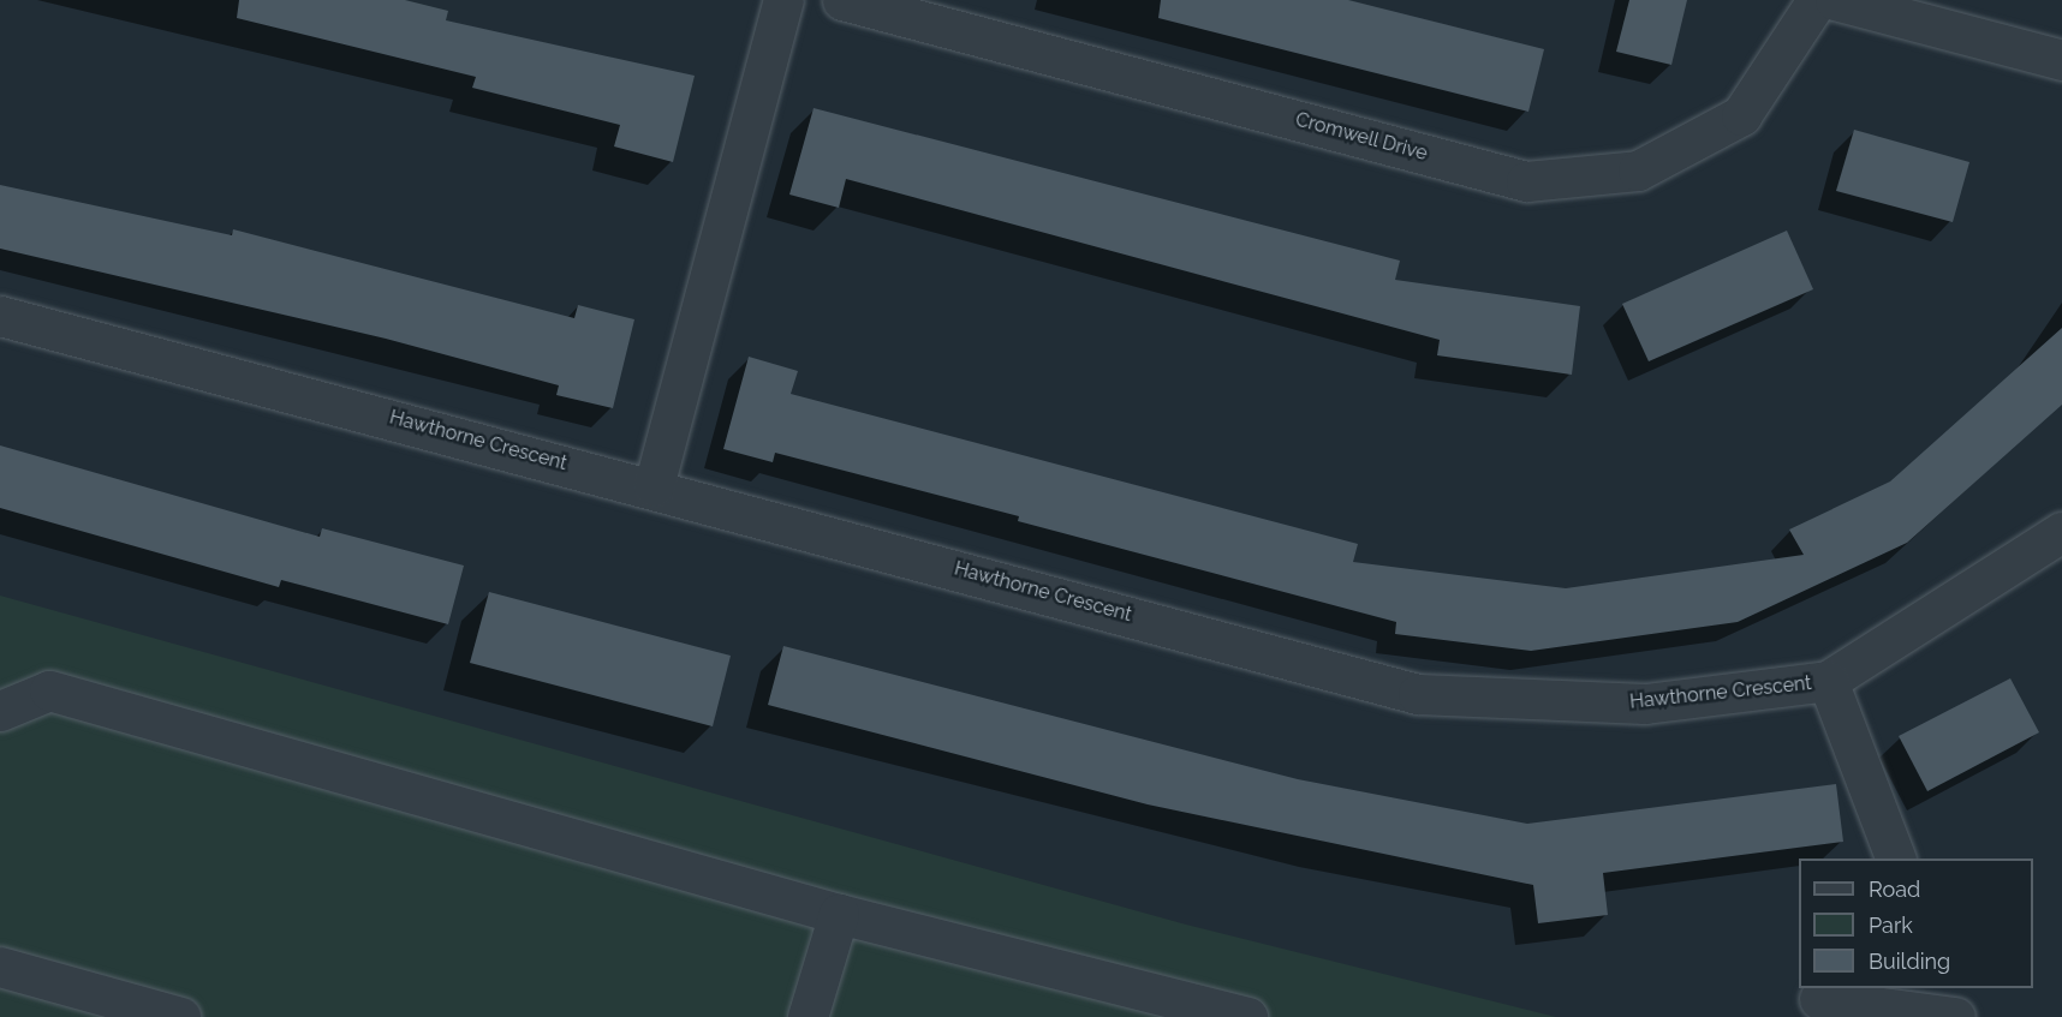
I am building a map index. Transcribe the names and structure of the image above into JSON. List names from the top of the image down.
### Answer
{
  "streets": {
    "street": ["Cromwell Drive", "Hawthorne Crescent"]
  },
  "legend": ["Road", "Park", "Building"]
}
